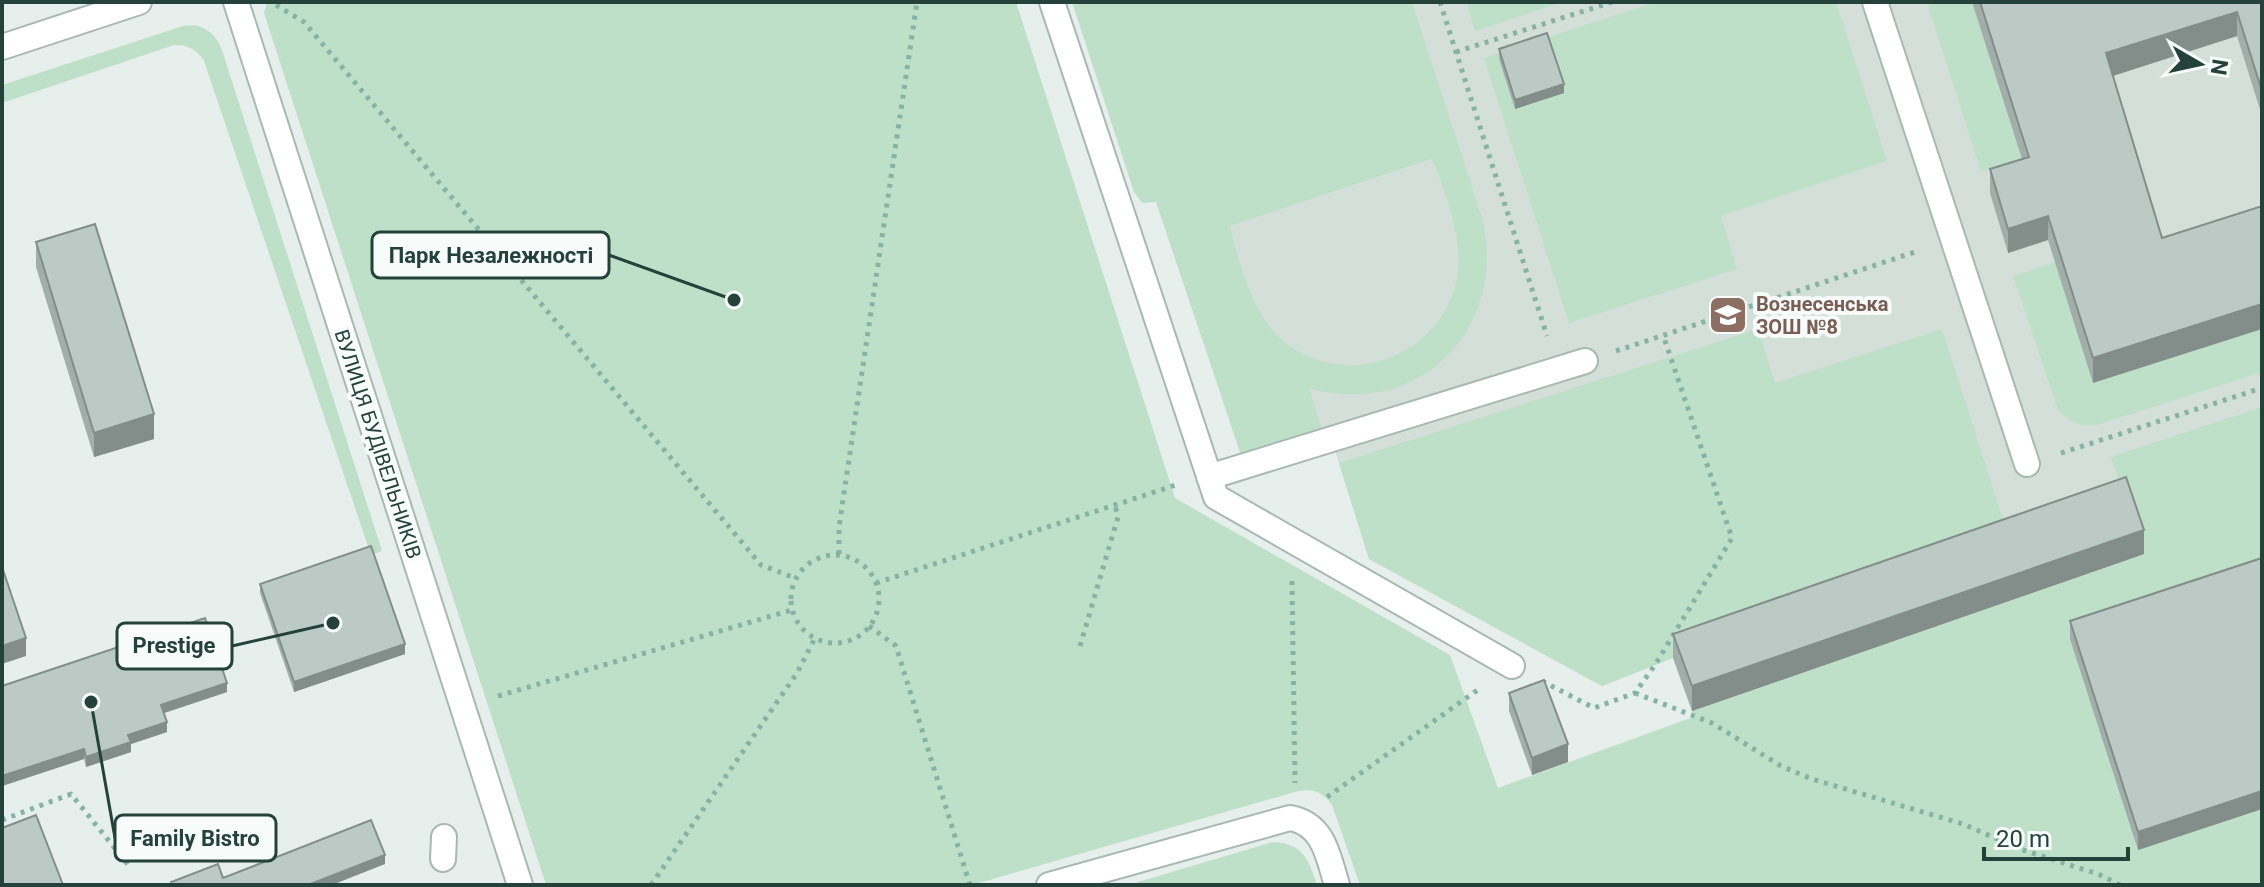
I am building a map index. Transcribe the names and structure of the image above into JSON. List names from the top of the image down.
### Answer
{
  "streets": {
    "street": ["ВУЛИЦЯ БУДІВЕЛЬНИКІВ"]
  },
  "places": {
    "other": ["Парк Незалежності", "Prestige", "Family Bistro"],
    "school or university": ["Вознесенська ЗОШ №8"]
  },
  "scale_bar": "20 m",
  "north": "right"
}
